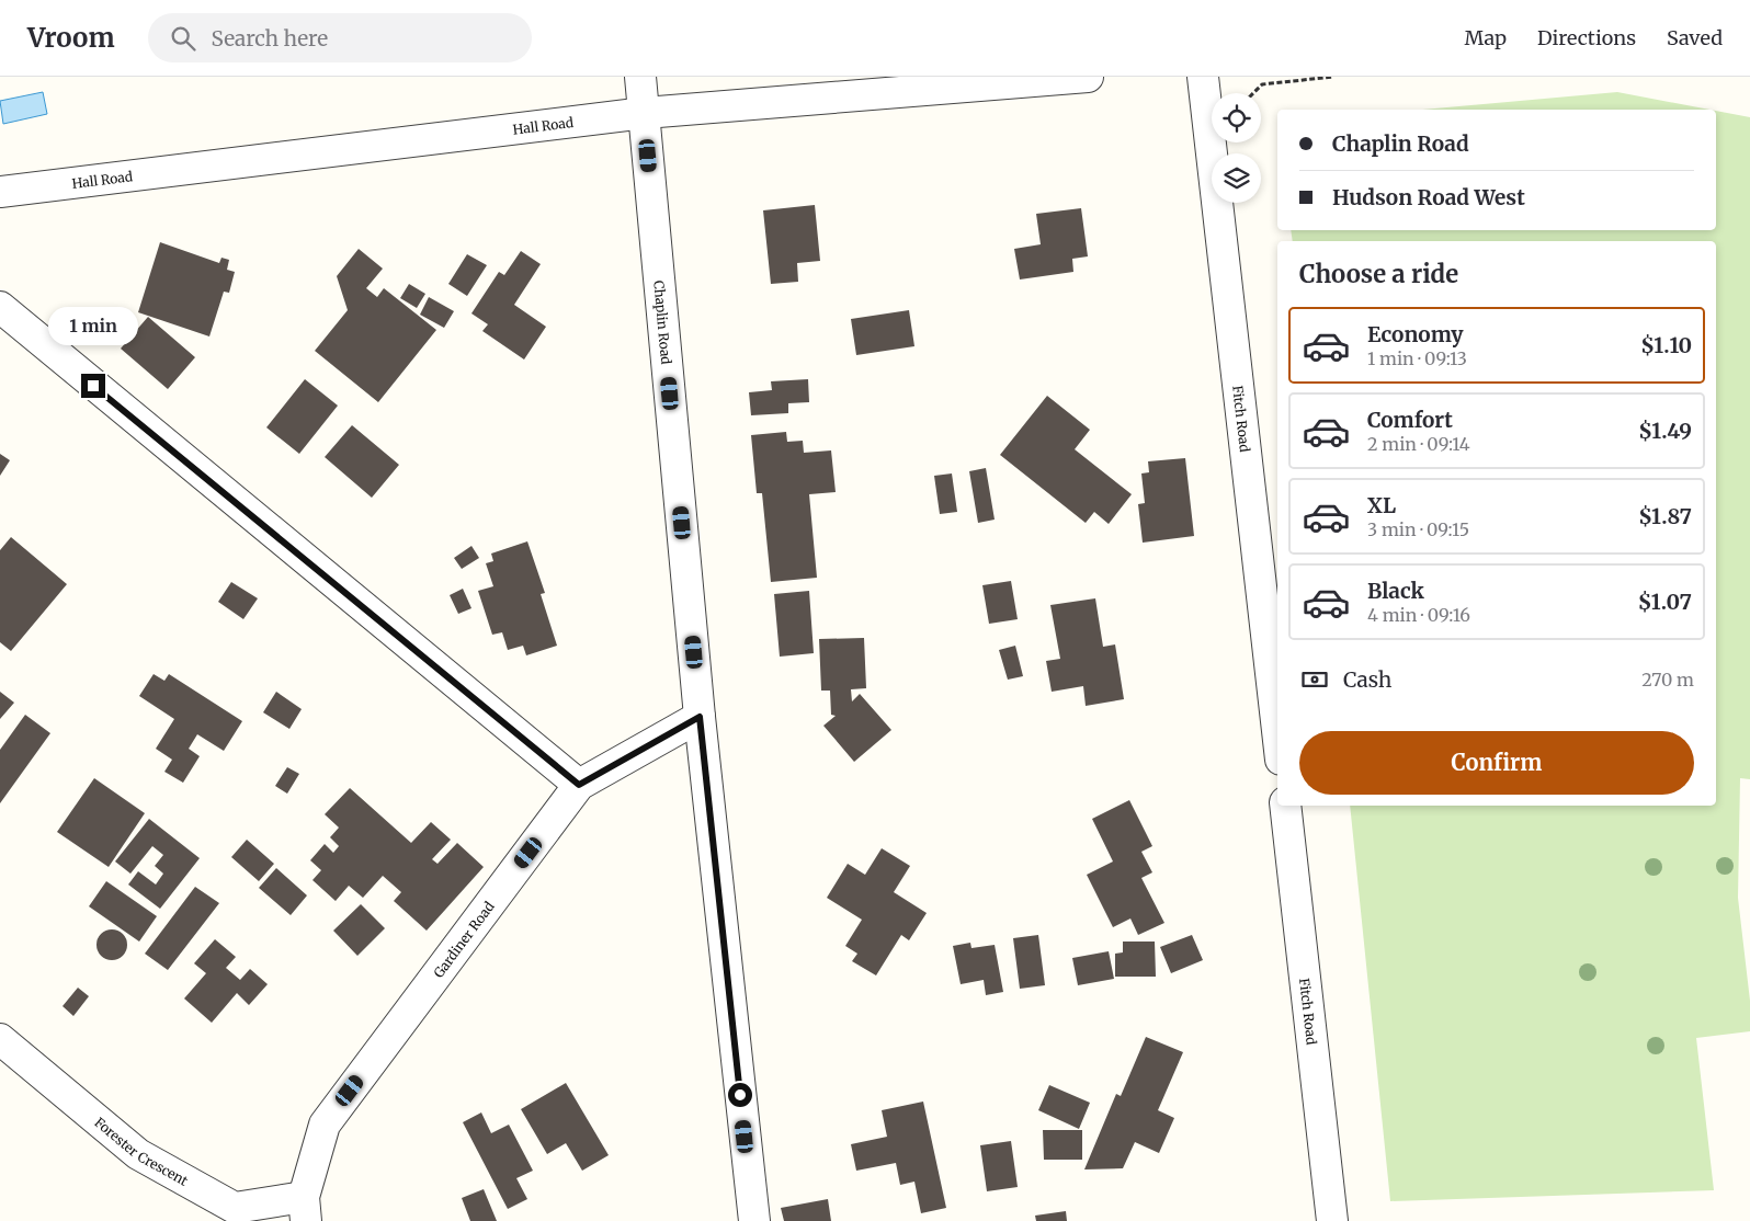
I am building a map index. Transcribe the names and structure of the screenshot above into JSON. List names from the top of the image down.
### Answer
{
  "streets": {
    "street": [
      "Hall Road",
      "Chaplin Road",
      "Fitch Road",
      "Gardiner Road",
      "Forester Crescent"
    ]
  },
  "crossings": [
    ["Hall Road", "Chaplin Road"],
    ["Chaplin Road", "Gardiner Road"],
    ["Gardiner Road", "Forester Crescent"]
  ],
  "page": {
    "header": "Vroom",
    "search": "Search here",
    "nav": ["Map", "Directions", "Saved"],
    "banner": ["Chaplin Road", "Hudson Road West"],
    "heading": "Choose a ride",
    "bubble": "1 min",
    "list": [
      {
        "name": "Economy",
        "note": "1 min · 09:13",
        "value": "$1.10"
      },
      {
        "name": "Comfort",
        "note": "2 min · 09:14",
        "value": "$1.49"
      },
      {
        "name": "XL",
        "note": "3 min · 09:15",
        "value": "$1.87"
      },
      {
        "name": "Black",
        "note": "4 min · 09:16",
        "value": "$1.07"
      }
    ],
    "pay": ["Cash", "270 m"],
    "buttons": "Confirm"
  }
}
